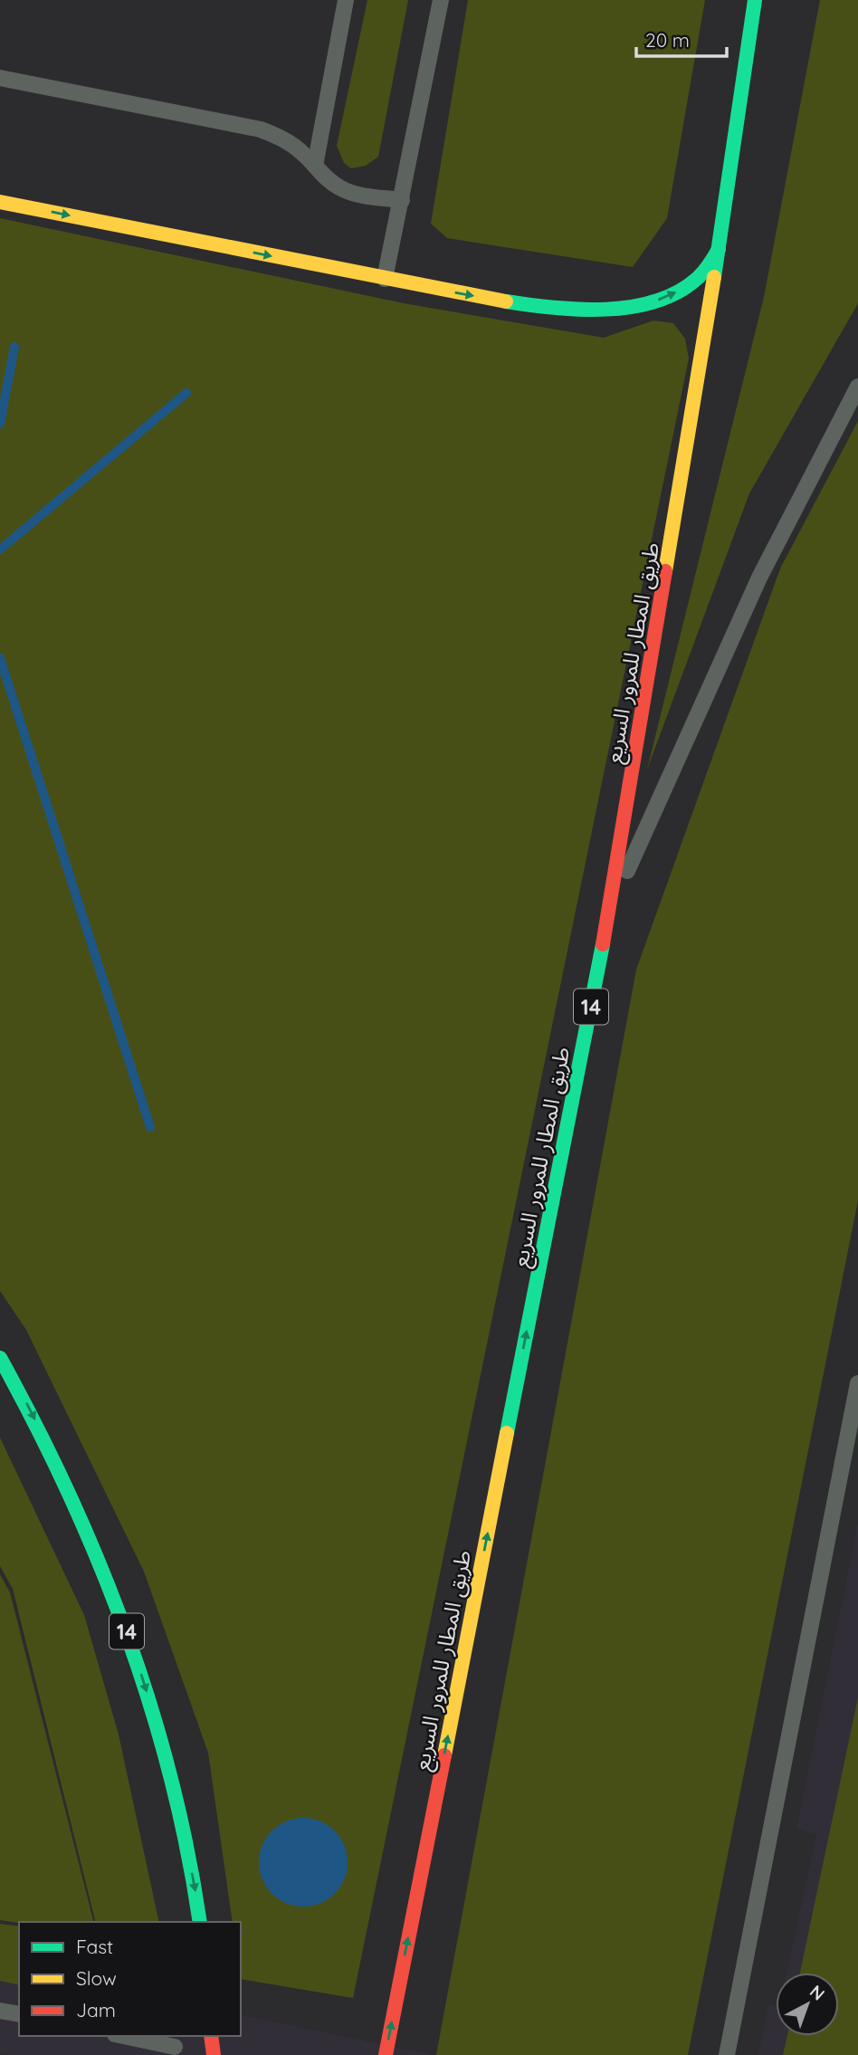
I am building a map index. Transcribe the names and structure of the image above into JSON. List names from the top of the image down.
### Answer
{
  "streets": {
    "main road": ["طريق المطار للمرور السريع", "14"]
  },
  "one_way": ["طريق المطار للمرور السريع"],
  "legend": ["Fast", "Slow", "Jam"],
  "scale_bar": "20 m",
  "north": "top right"
}
